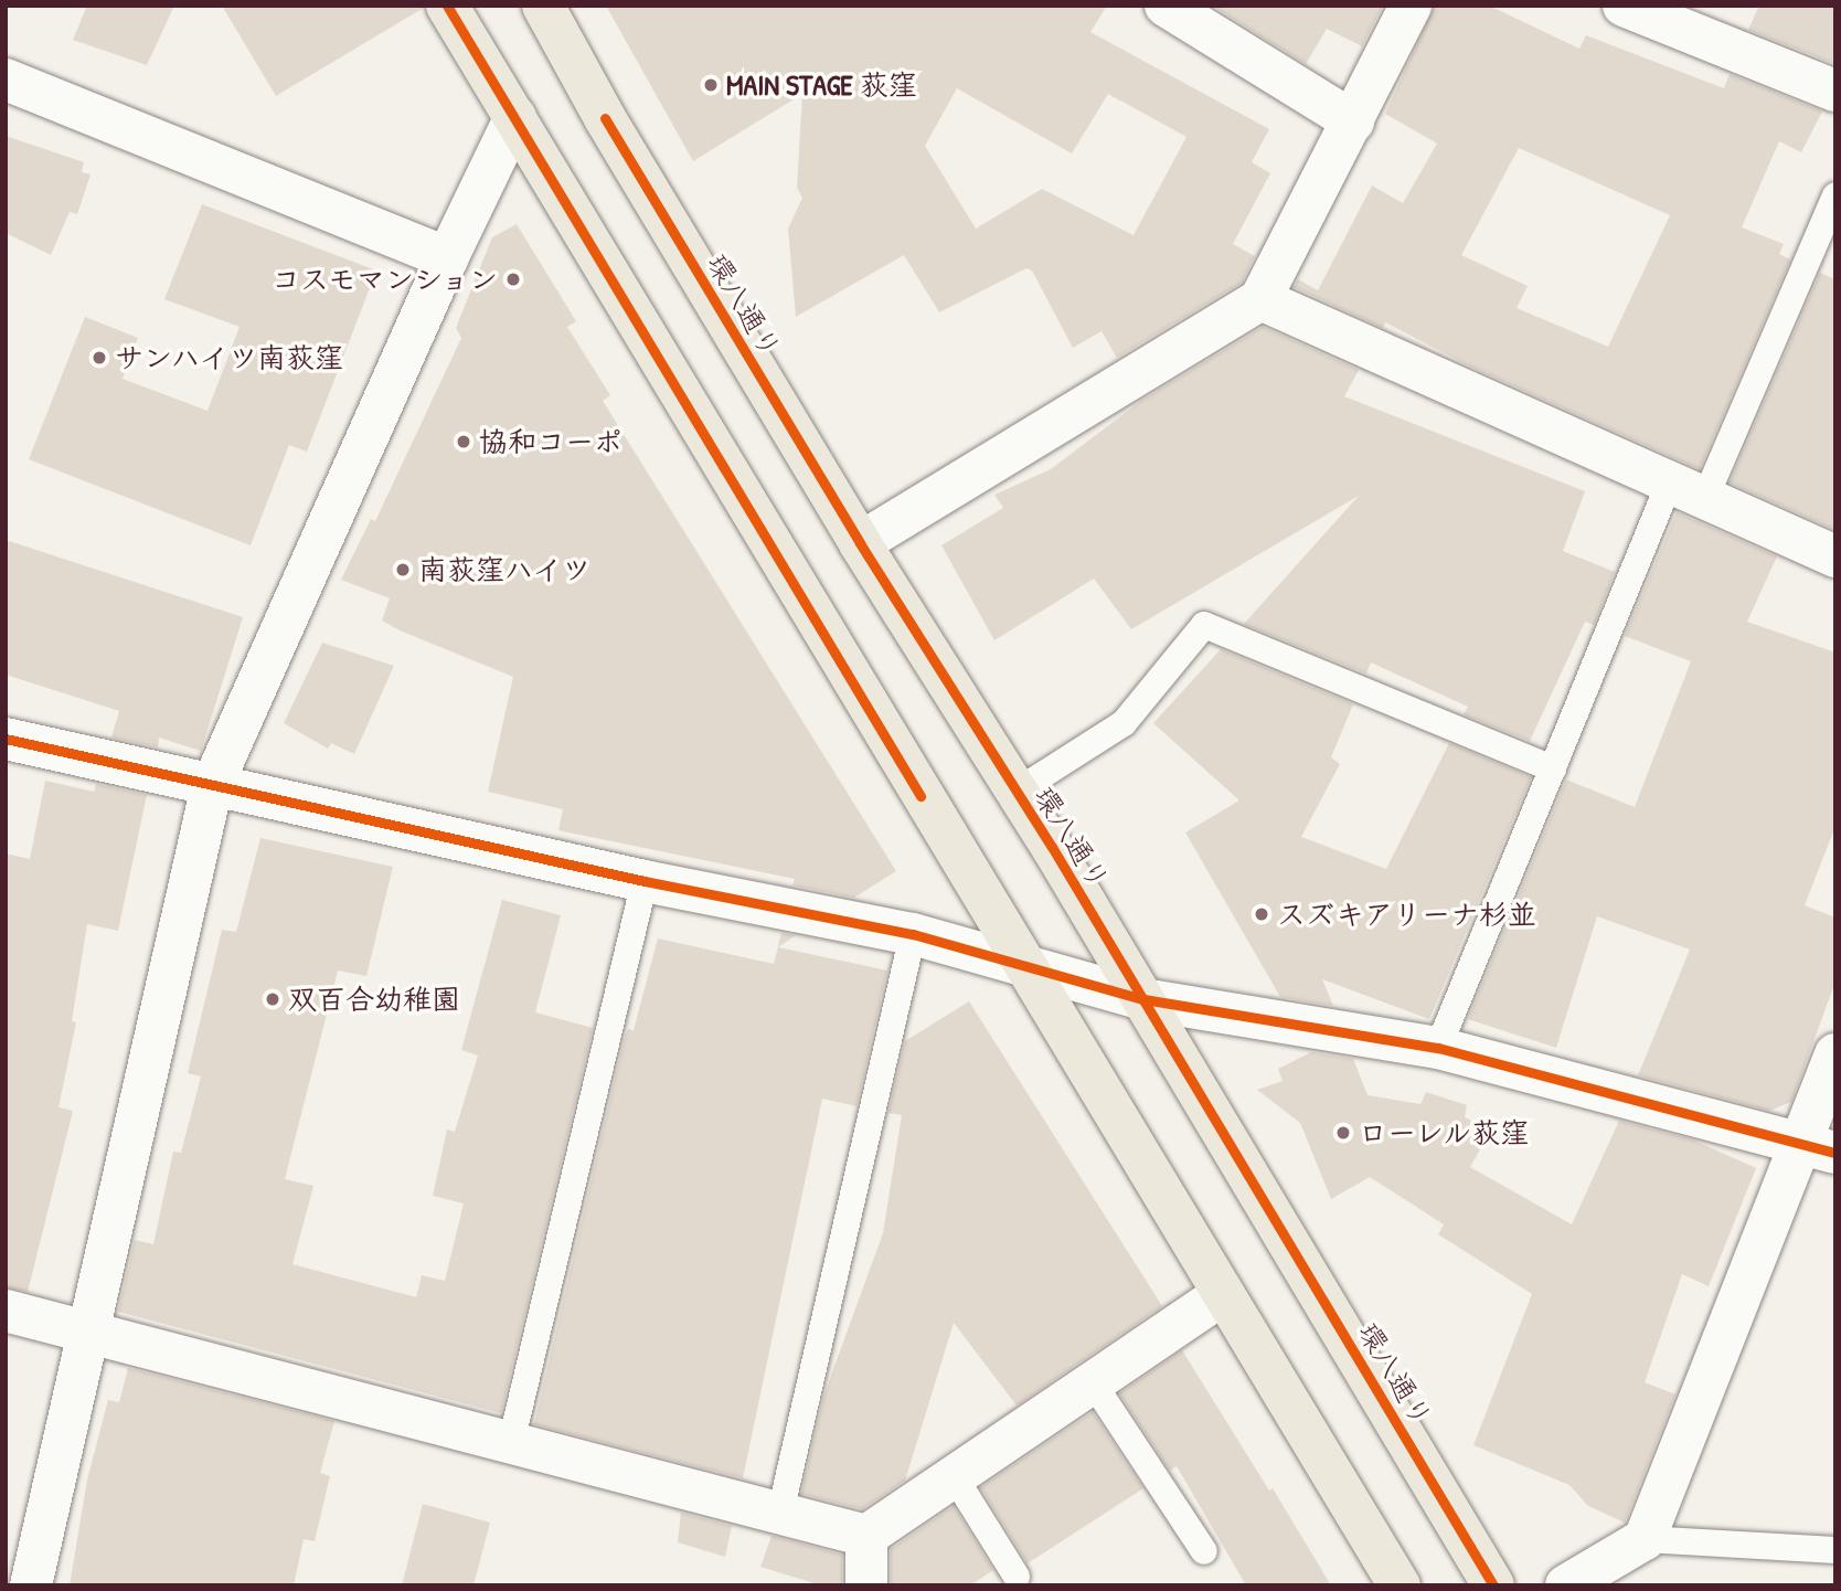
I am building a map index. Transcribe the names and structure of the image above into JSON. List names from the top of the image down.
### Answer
{
  "streets": {
    "main road": ["環八通り"]
  },
  "places": [
    "MAIN STAGE 荻窪",
    "コスモマンション",
    "サンハイツ南荻窪",
    "協和コーポ",
    "南荻窪ハイツ",
    "スズキアリーナ杉並",
    "双百合幼稚園",
    "ローレル荻窪"
  ]
}
